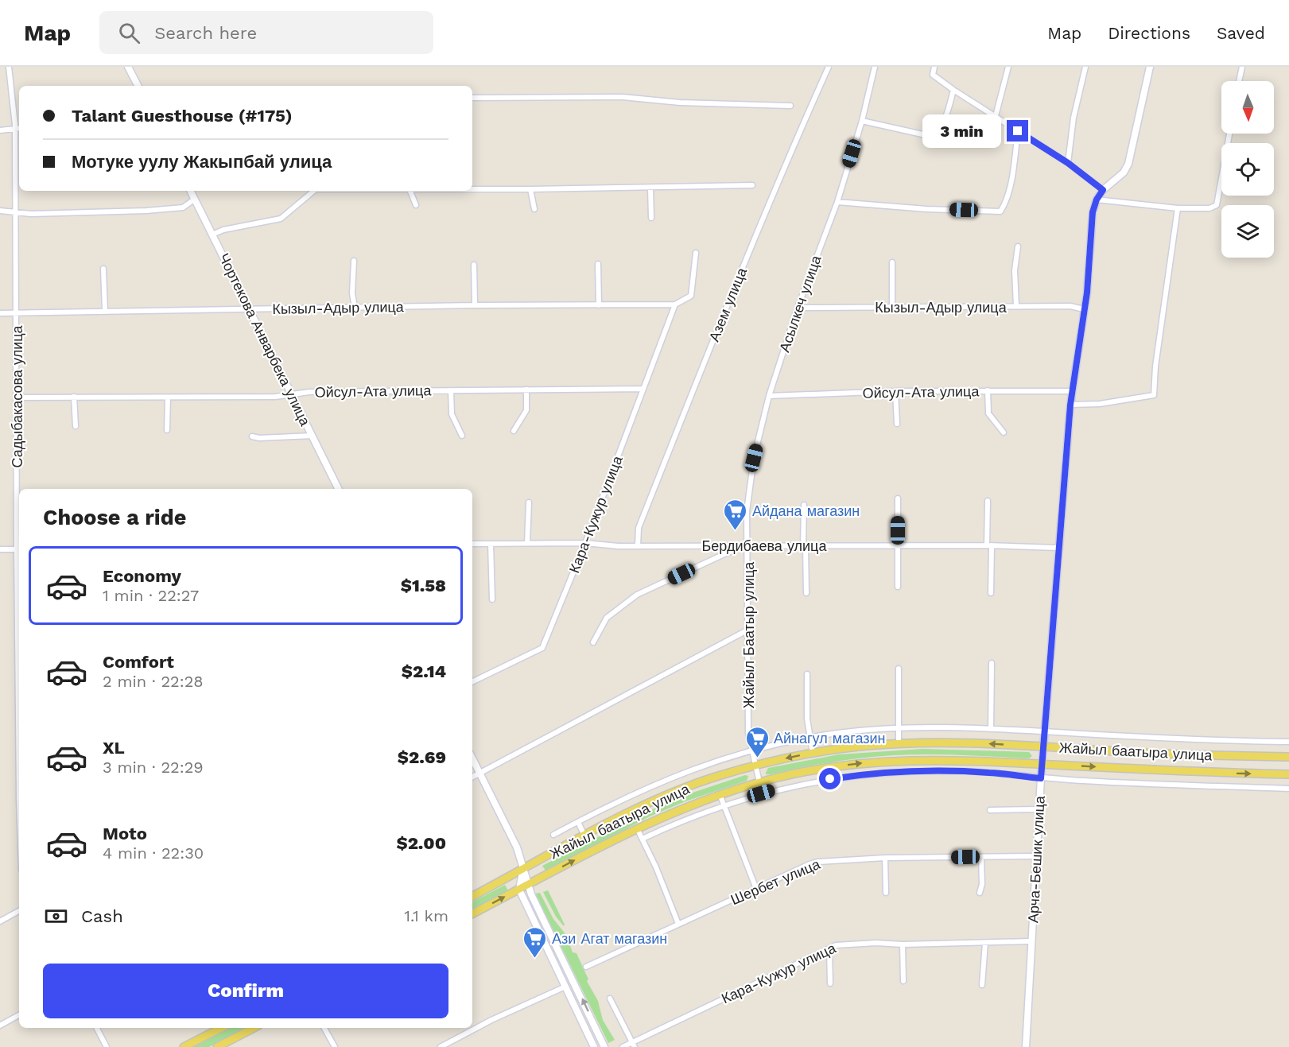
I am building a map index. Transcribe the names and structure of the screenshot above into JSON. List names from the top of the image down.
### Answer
{
  "streets": {
    "main road": ["Жайыл баатыра улица"],
    "street": [
      "Асылкеч улица",
      "Азем улица",
      "Кызыл-Адыр улица",
      "Чортекова Анварбека улица",
      "Ойсул-Ата улица",
      "Садыбакасова улица",
      "Кара-Кужур улица",
      "Бердибаева улица",
      "Жайыл Баатыр улица",
      "Арча-Бешик улица",
      "Шербет улица"
    ]
  },
  "crossings": [
    ["Асылкеч улица", "Кызыл-Адыр улица"],
    ["Асылкеч улица", "Ойсул-Ата улица"],
    ["Асылкеч улица", "Бердибаева улица"],
    ["Асылкеч улица", "Жайыл Баатыр улица"],
    ["Азем улица", "Бердибаева улица"],
    ["Кызыл-Адыр улица", "Чортекова Анварбека улица"],
    ["Кызыл-Адыр улица", "Садыбакасова улица"],
    ["Кызыл-Адыр улица", "Кара-Кужур улица"],
    ["Кызыл-Адыр улица", "Арча-Бешик улица"],
    ["Чортекова Анварбека улица", "Ойсул-Ата улица"],
    ["Ойсул-Ата улица", "Садыбакасова улица"],
    ["Ойсул-Ата улица", "Кара-Кужур улица"],
    ["Ойсул-Ата улица", "Арча-Бешик улица"],
    ["Кара-Кужур улица", "Бердибаева улица"],
    ["Кара-Кужур улица", "Арча-Бешик улица"],
    ["Бердибаева улица", "Жайыл Баатыр улица"],
    ["Бердибаева улица", "Арча-Бешик улица"],
    ["Жайыл Баатыр улица", "Жайыл баатыра улица"],
    ["Жайыл баатыра улица", "Арча-Бешик улица"],
    ["Арча-Бешик улица", "Шербет улица"]
  ],
  "places": {
    "supermarket": ["Айдана магазин", "Айнагул магазин", "Ази Агат магазин"]
  },
  "north": "bottom",
  "page": {
    "header": "Map",
    "search": "Search here",
    "nav": ["Map", "Directions", "Saved"],
    "banner": ["Talant Guesthouse (#175)", "Мотуке уулу Жакыпбай улица"],
    "bubble": "3 min",
    "heading": "Choose a ride",
    "list": [
      {
        "name": "Economy",
        "note": "1 min · 22:27",
        "value": "$1.58"
      },
      {
        "name": "Comfort",
        "note": "2 min · 22:28",
        "value": "$2.14"
      },
      {
        "name": "XL",
        "note": "3 min · 22:29",
        "value": "$2.69"
      },
      {
        "name": "Moto",
        "note": "4 min · 22:30",
        "value": "$2.00"
      }
    ],
    "pay": ["Cash", "1.1 km"],
    "buttons": "Confirm"
  }
}
